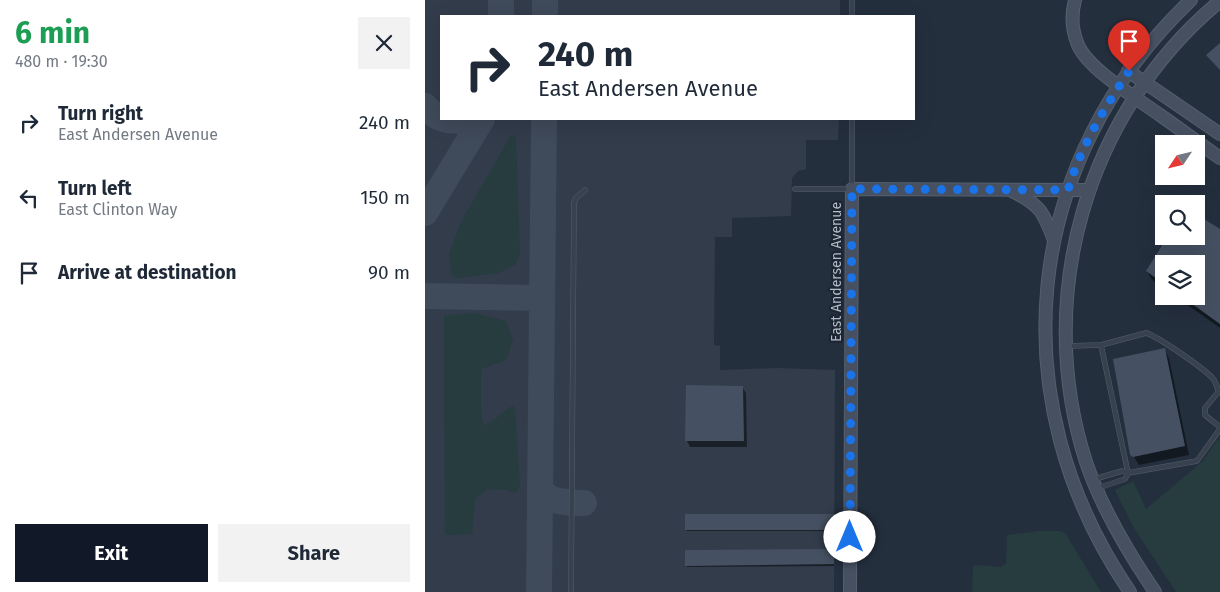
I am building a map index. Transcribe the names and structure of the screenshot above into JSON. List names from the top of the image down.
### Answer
{
  "streets": {
    "main road": ["East Andersen Avenue"]
  },
  "north": "bottom left",
  "page": {
    "heading": ["6 min", "480 m · 19:30"],
    "turn": ["240 m", "East Andersen Avenue"],
    "list": [
      {
        "name": "Turn right",
        "note": "East Andersen Avenue",
        "value": "240 m"
      },
      {
        "name": "Turn left",
        "note": "East Clinton Way",
        "value": "150 m"
      },
      {
        "name": "Arrive at destination",
        "value": "90 m"
      }
    ],
    "buttons": ["Exit", "Share"]
  }
}
